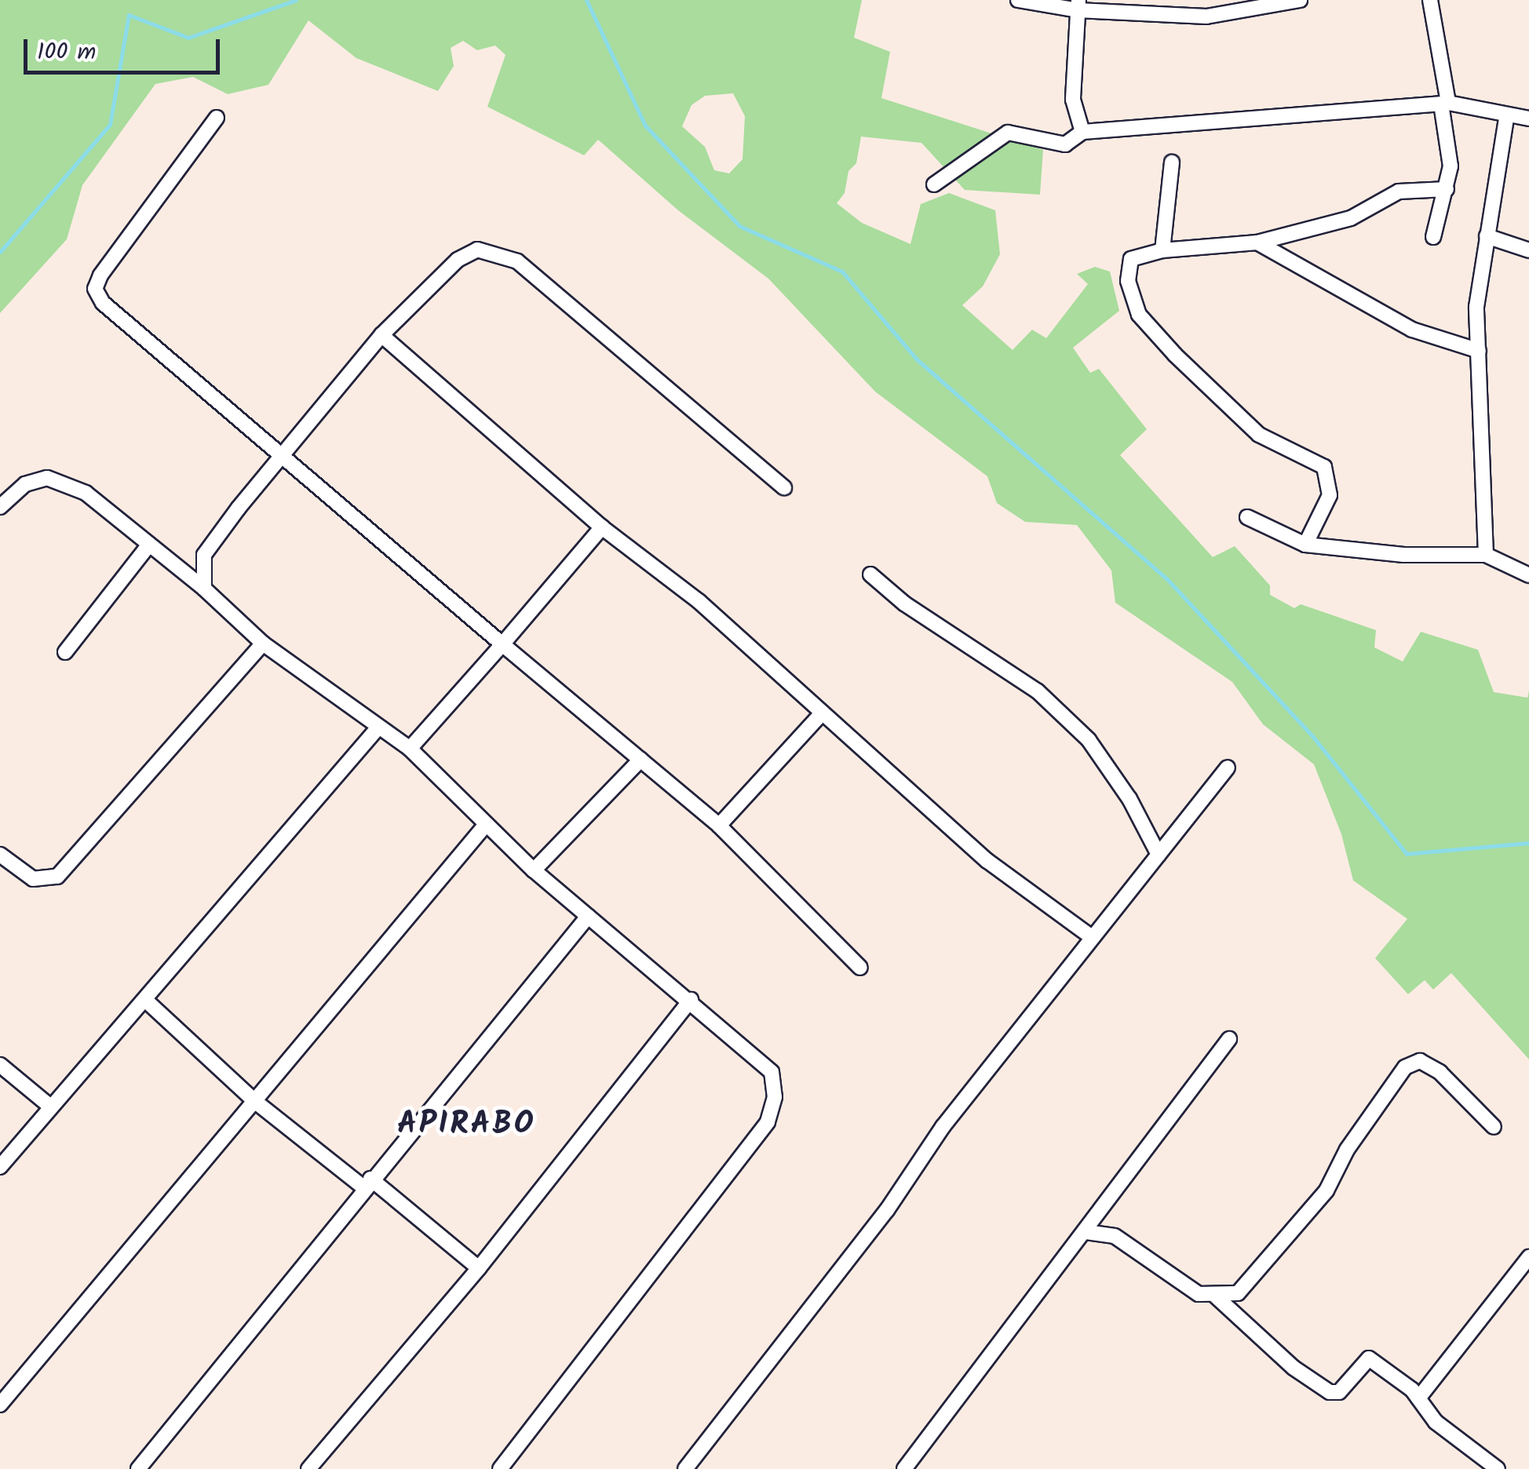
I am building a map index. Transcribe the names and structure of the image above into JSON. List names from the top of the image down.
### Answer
{
  "districts": ["APIRABO"],
  "scale_bar": "100 m"
}
